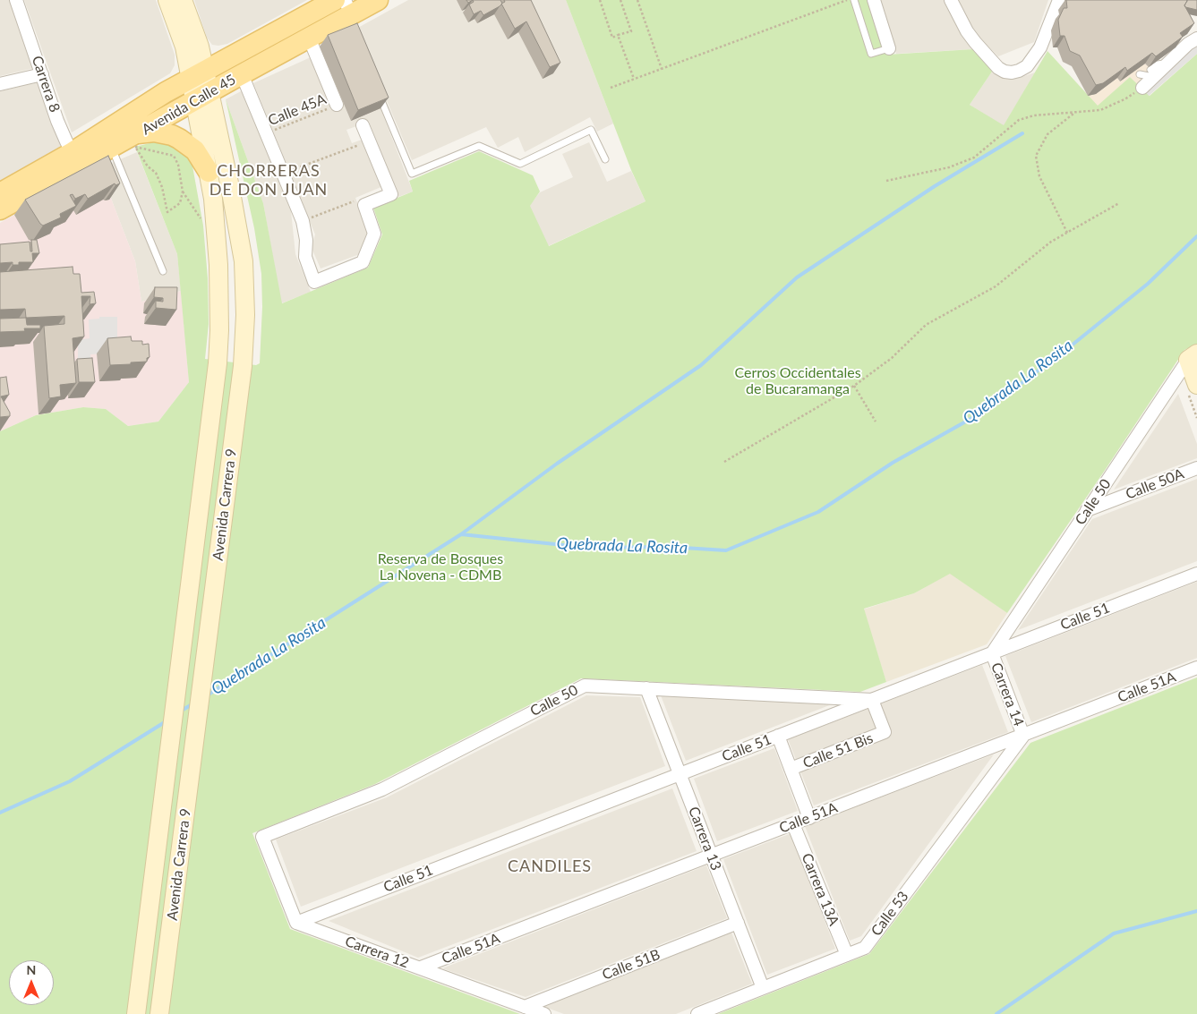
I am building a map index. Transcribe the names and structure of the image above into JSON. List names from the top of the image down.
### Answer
{
  "streets": {
    "main road": ["Avenida Calle 45", "Avenida Carrera 9"],
    "street": [
      "Carrera 8",
      "Calle 50A",
      "Calle 50",
      "Calle 51",
      "Calle 51A",
      "Carrera 14",
      "Calle 51 Bis",
      "Carrera 13",
      "Carrera 13A",
      "Calle 53",
      "Carrera 12",
      "Calle 51B"
    ],
    "path": ["Calle 45A"]
  },
  "crossings": [
    ["Carrera 8", "Avenida Calle 45"],
    ["Avenida Calle 45", "Avenida Carrera 9"],
    ["Calle 50A", "Calle 50"],
    ["Calle 50", "Calle 51"],
    ["Calle 50", "Carrera 14"],
    ["Calle 50", "Calle 51 Bis"],
    ["Calle 50", "Carrera 13"],
    ["Calle 50", "Carrera 12"],
    ["Calle 51", "Carrera 14"],
    ["Calle 51", "Calle 51 Bis"],
    ["Calle 51", "Carrera 13"],
    ["Calle 51", "Carrera 12"],
    ["Calle 51A", "Carrera 14"],
    ["Calle 51A", "Carrera 13"],
    ["Calle 51A", "Carrera 13A"],
    ["Calle 51A", "Calle 53"],
    ["Calle 51A", "Carrera 12"],
    ["Carrera 14", "Calle 53"],
    ["Carrera 13", "Calle 53"],
    ["Carrera 13", "Calle 51B"],
    ["Carrera 13A", "Calle 53"],
    ["Carrera 12", "Calle 51B"]
  ],
  "districts": ["CHORRERAS DE DON JUAN", "CANDILES"],
  "water": ["Quebrada La Rosita"],
  "parks": ["Cerros Occidentales de Bucaramanga", "Reserva de Bosques La Novena - CDMB"],
  "north": "top"
}
